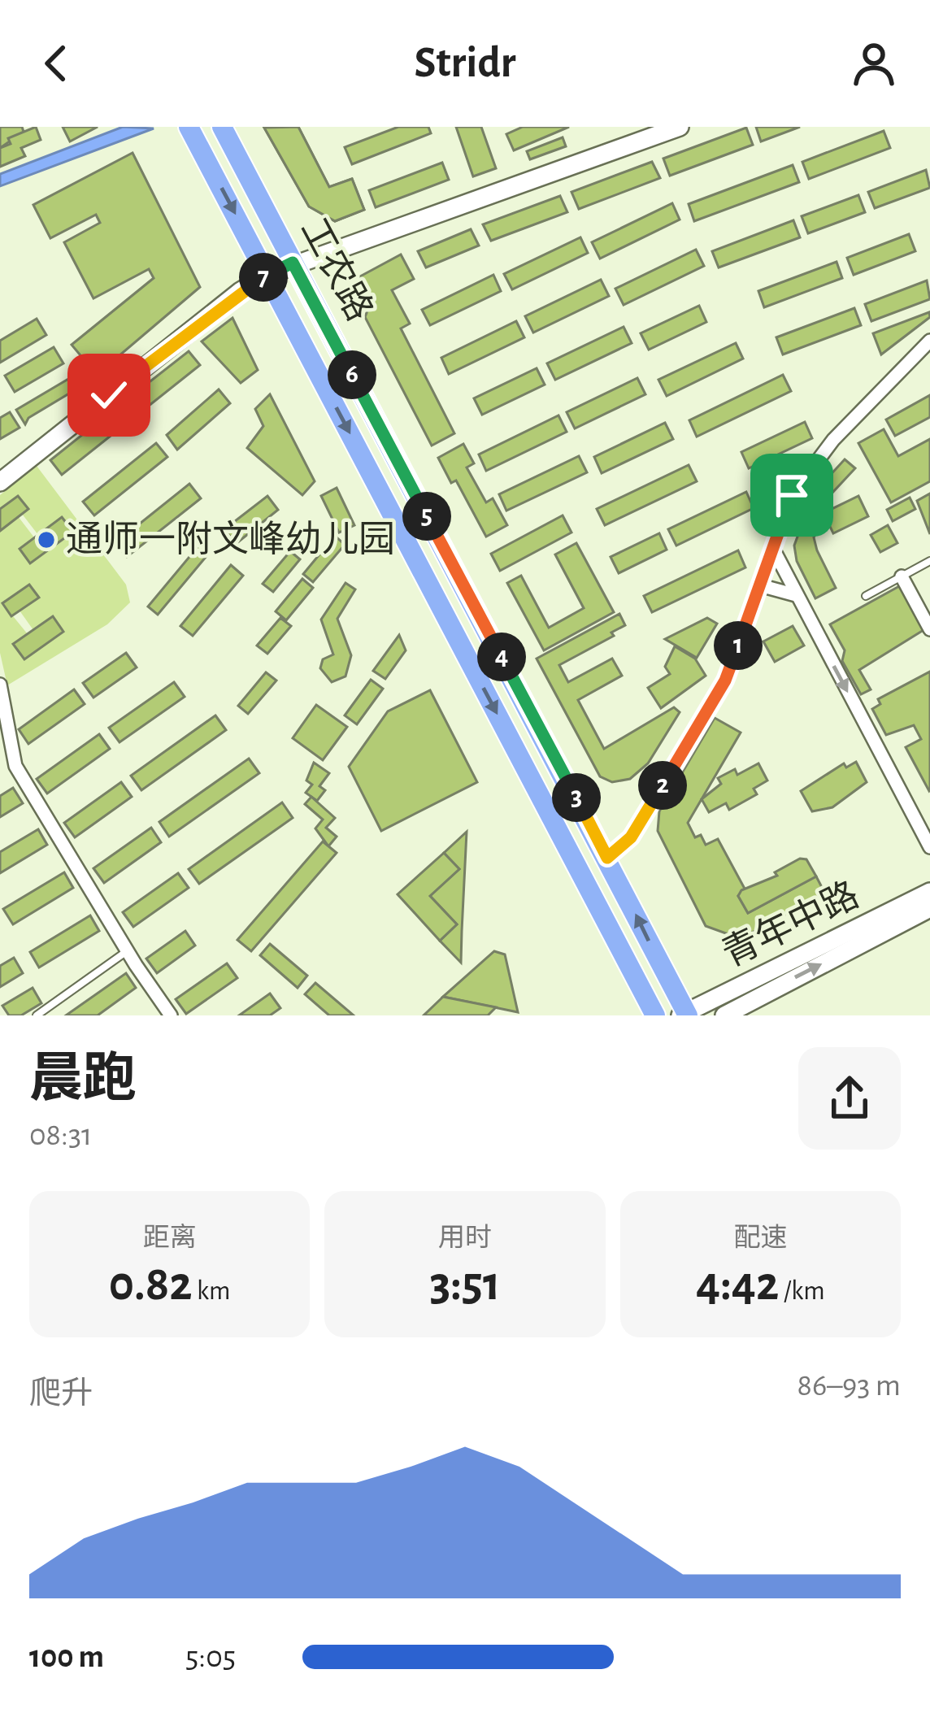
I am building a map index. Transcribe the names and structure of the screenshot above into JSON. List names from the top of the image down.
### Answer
{
  "streets": {
    "main road": ["工农路"],
    "street": ["青年中路"]
  },
  "crossings": [
    ["工农路", "青年中路"]
  ],
  "places": ["通师一附文峰幼儿园"],
  "page": {
    "header": "Stridr",
    "pins": [
      "7",
      "6",
      "5",
      "1",
      "4",
      "2",
      "3"
    ],
    "heading": ["晨跑", "08:31"],
    "stats": [
      ["距离", "0.82 km"],
      ["用时", "3:51"],
      ["配速", "4:42 /km"]
    ],
    "chart": ["爬升", "86–93 m"],
    "list": [
      {
        "name": "100 m",
        "note": "5:05"
      }
    ]
  }
}
